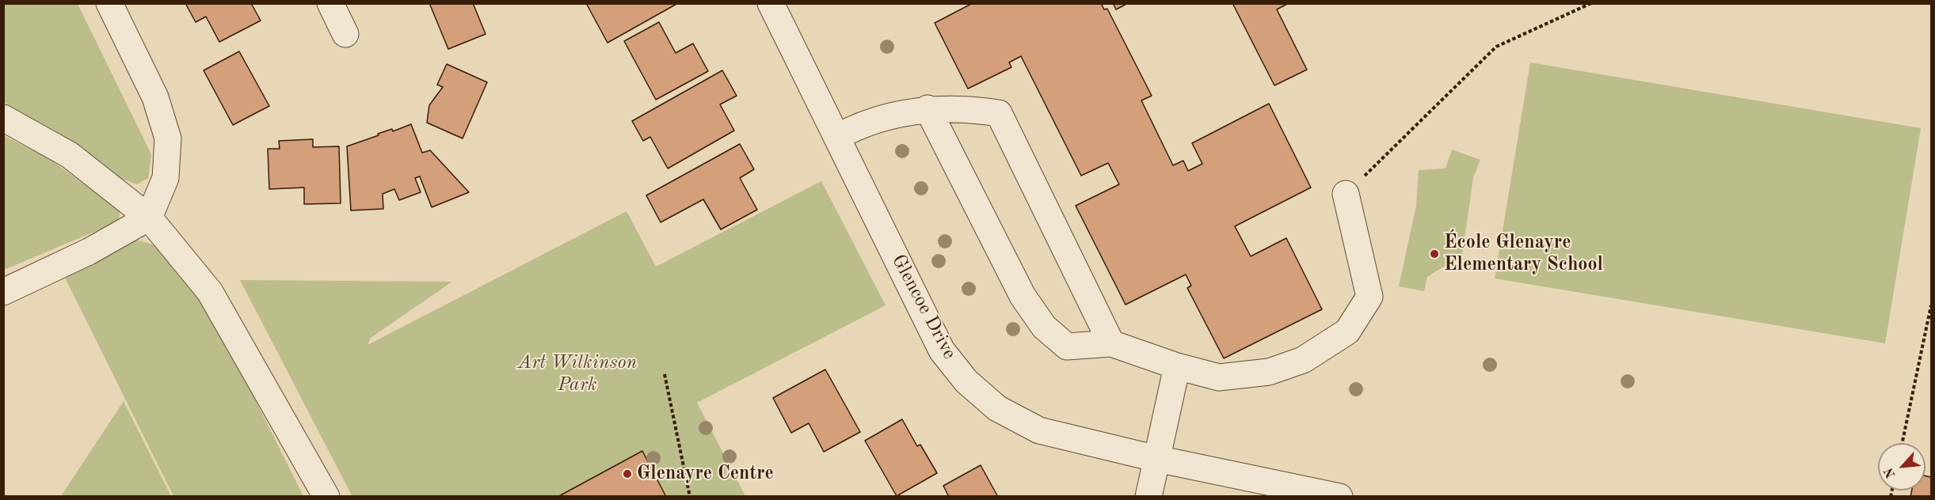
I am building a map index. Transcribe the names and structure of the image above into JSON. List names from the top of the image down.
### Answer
{
  "streets": {
    "street": ["Glencoe Drive"]
  },
  "parks": ["Art Wilkinson Park"],
  "places": ["École Glenayre Elementary School", "Glenayre Centre"],
  "north": "bottom left"
}
